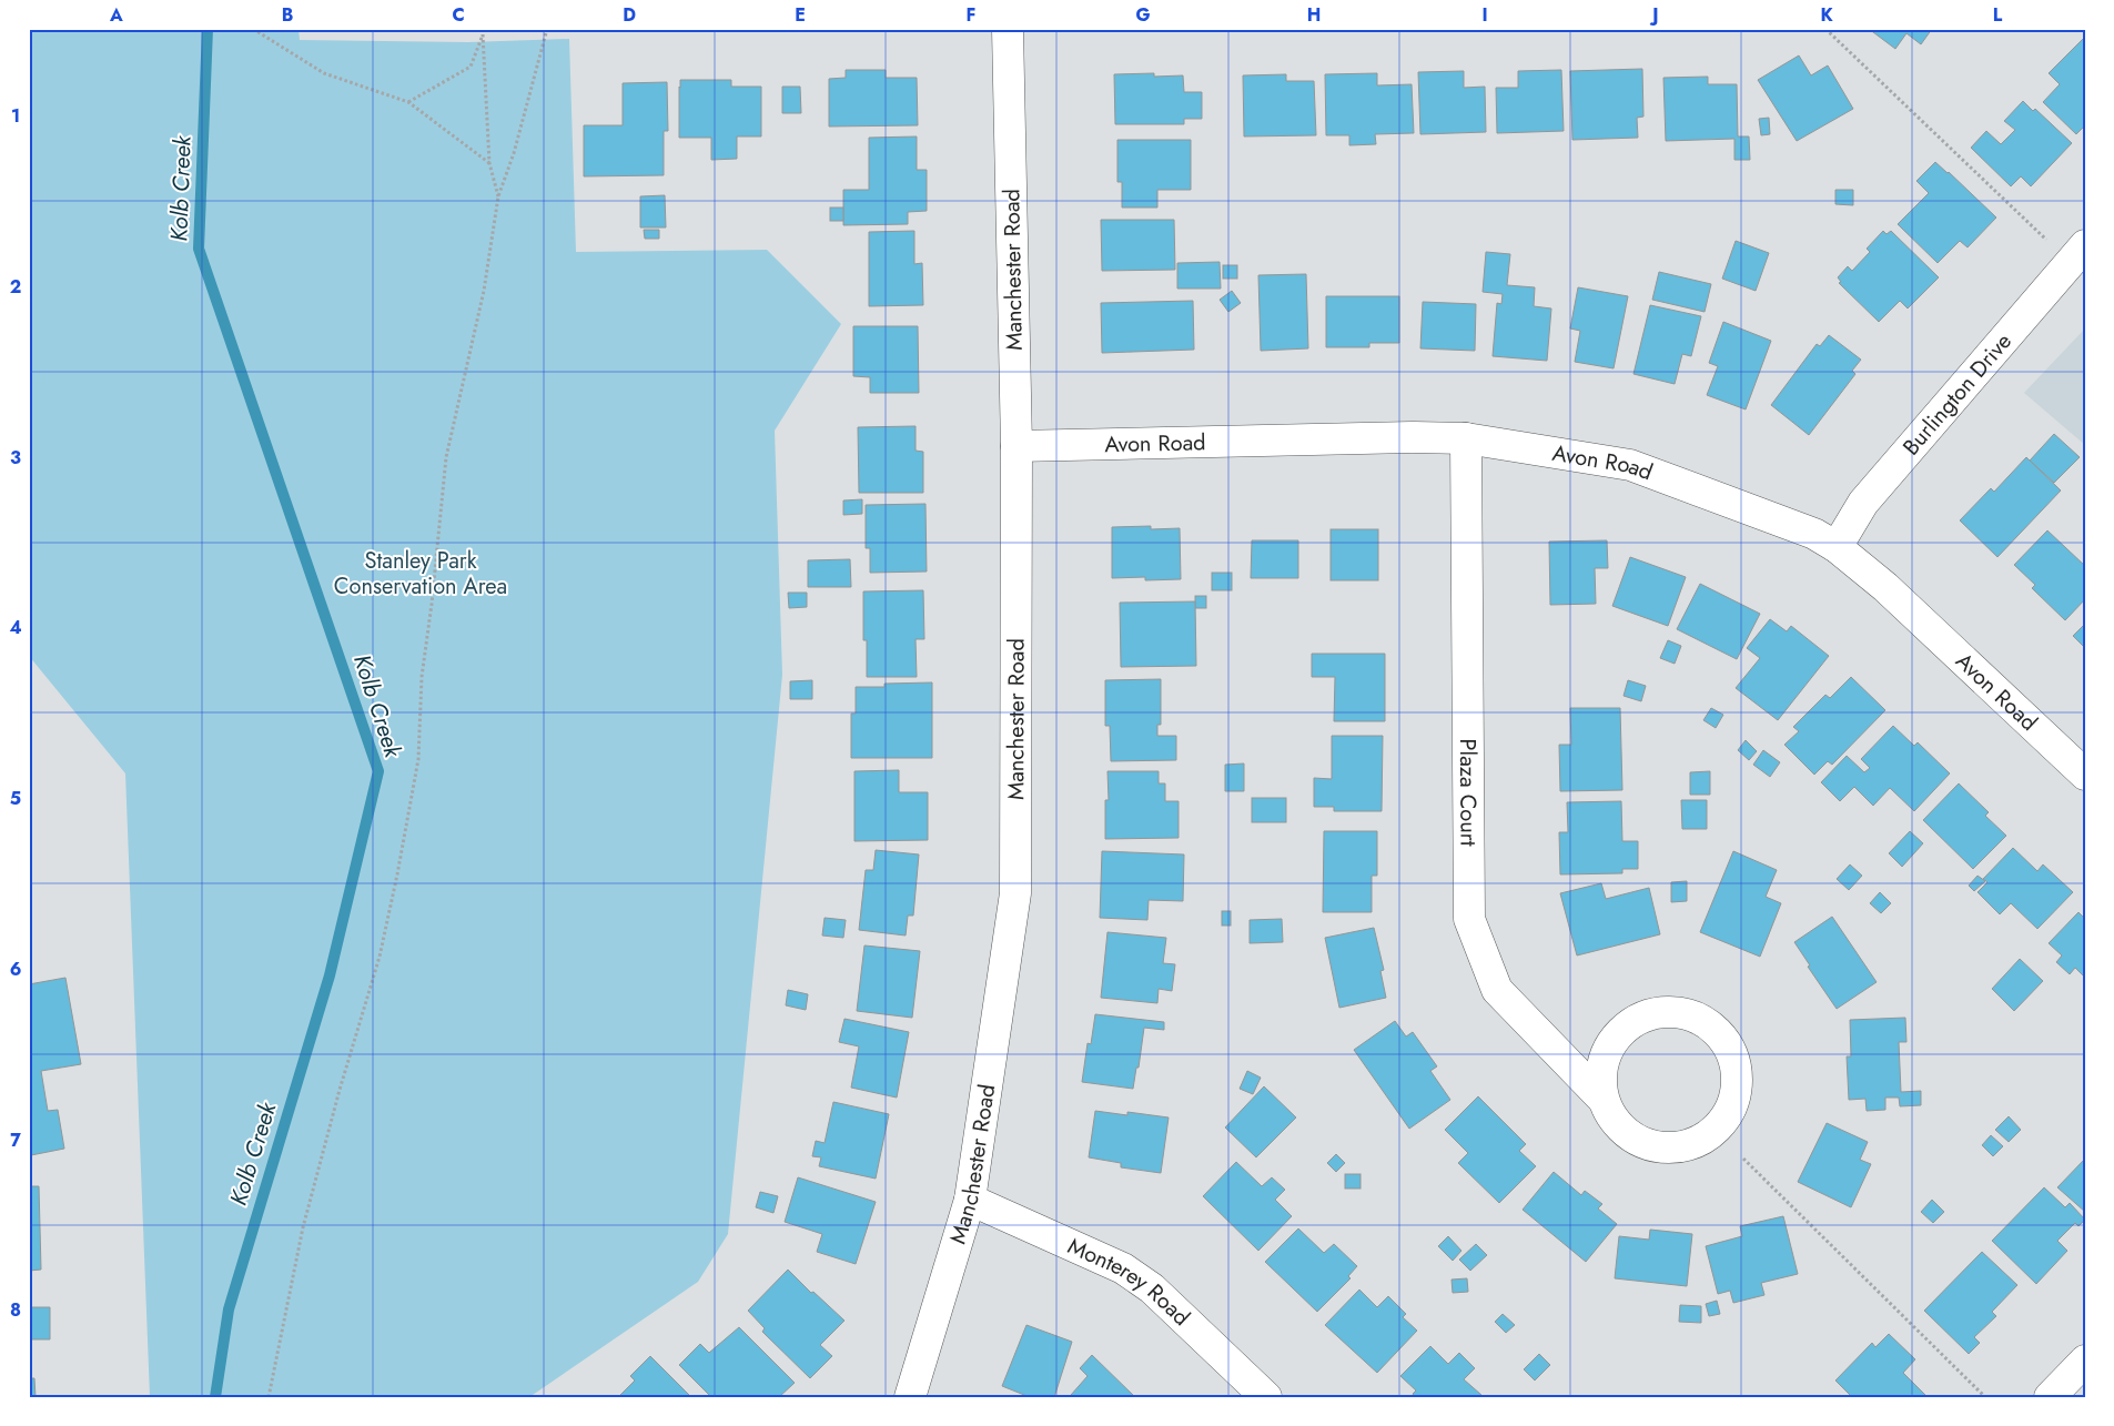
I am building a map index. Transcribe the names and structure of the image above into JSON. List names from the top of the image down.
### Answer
{
  "streets": {
    "street": [
      "Manchester Road",
      "Burlington Drive",
      "Avon Road",
      "Plaza Court",
      "Monterey Road"
    ]
  },
  "crossings": [
    ["Manchester Road", "Avon Road"],
    ["Manchester Road", "Monterey Road"],
    ["Burlington Drive", "Avon Road"],
    ["Avon Road", "Plaza Court"]
  ],
  "water": ["Kolb Creek"],
  "parks": ["Stanley Park Conservation Area"],
  "grid": {
    "columns": [
      "A",
      "B",
      "C",
      "D",
      "E",
      "F",
      "G",
      "H",
      "I",
      "J",
      "K",
      "L"
    ],
    "rows": [
      "1",
      "2",
      "3",
      "4",
      "5",
      "6",
      "7",
      "8"
    ]
  }
}
